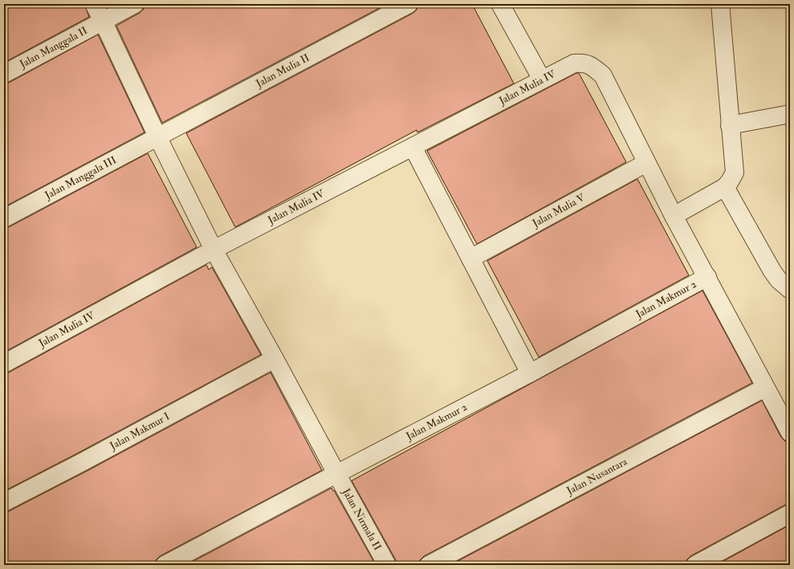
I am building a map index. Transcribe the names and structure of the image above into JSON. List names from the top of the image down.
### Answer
{
  "streets": {
    "street": [
      "Jalan Manggala II",
      "Jalan Mulia II",
      "Jalan Mulia IV",
      "Jalan Manggala III",
      "Jalan Mulia V",
      "Jalan Makmur 2",
      "Jalan Makmur I",
      "Jalan Nusantara",
      "Jalan Nirmala II"
    ]
  },
  "crossings": [
    ["Jalan Manggala II", "Jalan Nirmala II"],
    ["Jalan Mulia II", "Jalan Manggala III"],
    ["Jalan Mulia II", "Jalan Nirmala II"],
    ["Jalan Mulia IV", "Jalan Mulia V"],
    ["Jalan Mulia IV", "Jalan Nirmala II"],
    ["Jalan Manggala III", "Jalan Nirmala II"],
    ["Jalan Makmur 2", "Jalan Nirmala II"],
    ["Jalan Makmur I", "Jalan Nirmala II"]
  ]
}
